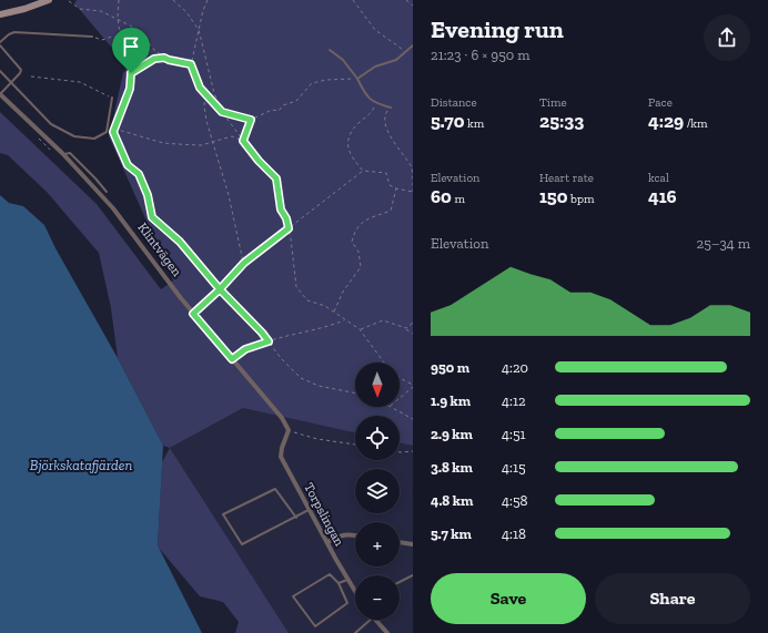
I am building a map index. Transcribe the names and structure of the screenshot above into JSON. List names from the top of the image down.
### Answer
{
  "streets": {
    "street": ["Klintvägen", "Torpslingan"]
  },
  "crossings": [
    ["Klintvägen", "Torpslingan"]
  ],
  "water": ["Björkskatafjärden"],
  "north": "bottom",
  "page": {
    "heading": ["Evening run", "21:23 · 6 × 950 m"],
    "stats": [
      ["Distance", "5.70 km"],
      ["Time", "25:33"],
      ["Pace", "4:29 /km"],
      ["Elevation", "60 m"],
      ["Heart rate", "150 bpm"],
      ["kcal", "416"]
    ],
    "chart": ["Elevation", "25–34 m"],
    "list": [
      {
        "name": "950 m",
        "note": "4:20"
      },
      {
        "name": "1.9 km",
        "note": "4:12"
      },
      {
        "name": "2.9 km",
        "note": "4:51"
      },
      {
        "name": "3.8 km",
        "note": "4:15"
      },
      {
        "name": "4.8 km",
        "note": "4:58"
      },
      {
        "name": "5.7 km",
        "note": "4:18"
      }
    ],
    "map_buttons": ["+", "−"],
    "buttons": ["Save", "Share"]
  }
}
